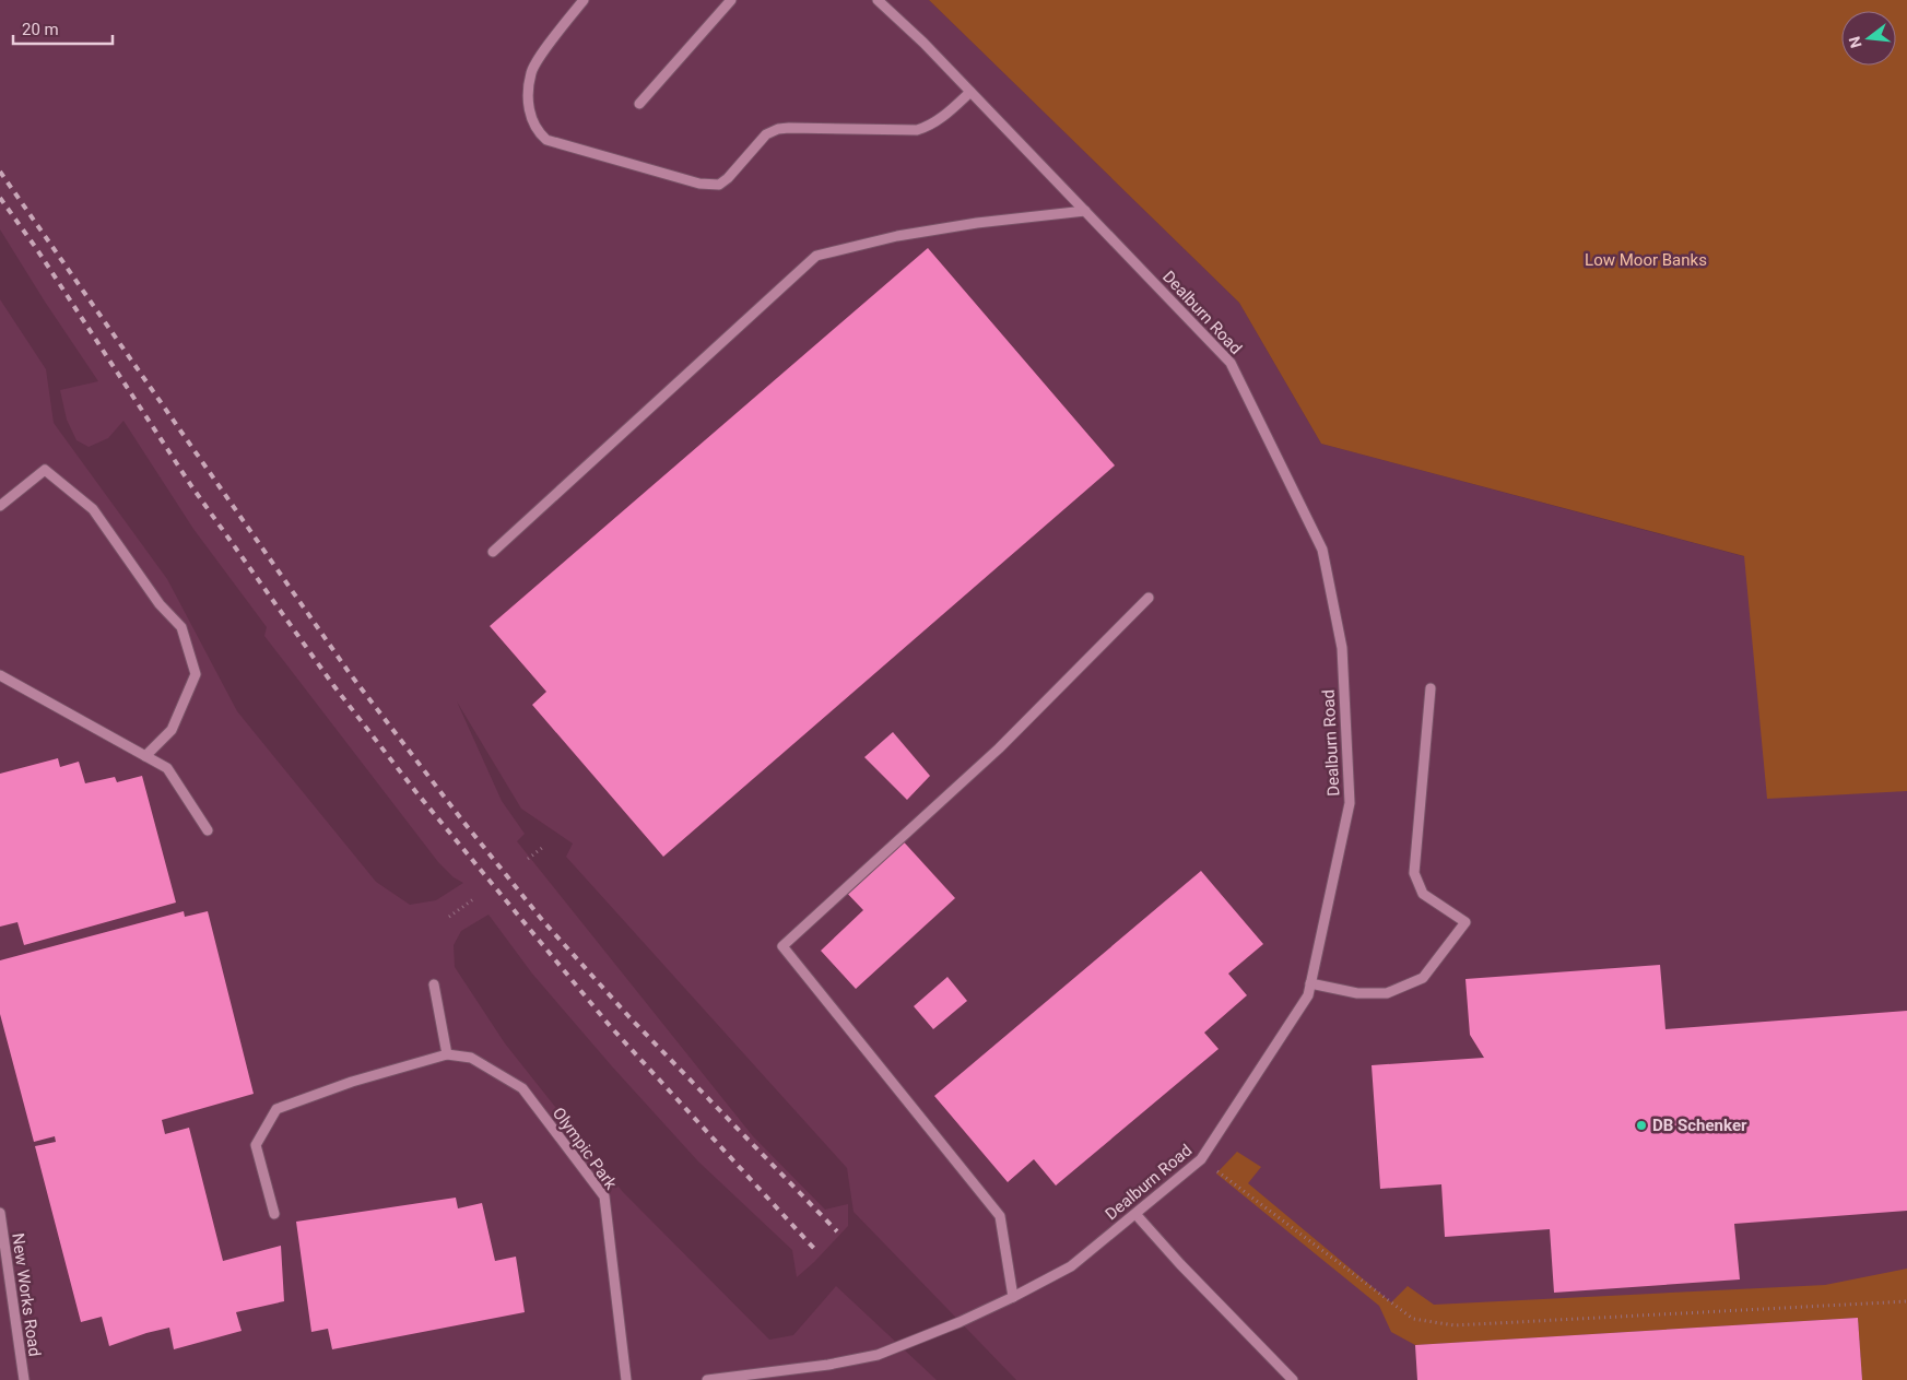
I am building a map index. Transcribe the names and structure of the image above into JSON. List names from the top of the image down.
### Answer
{
  "streets": {
    "street": ["Dealburn Road", "Olympic Park", "New Works Road"]
  },
  "parks": ["Low Moor Banks"],
  "places": ["DB Schenker"],
  "scale_bar": "20 m",
  "north": "left"
}
